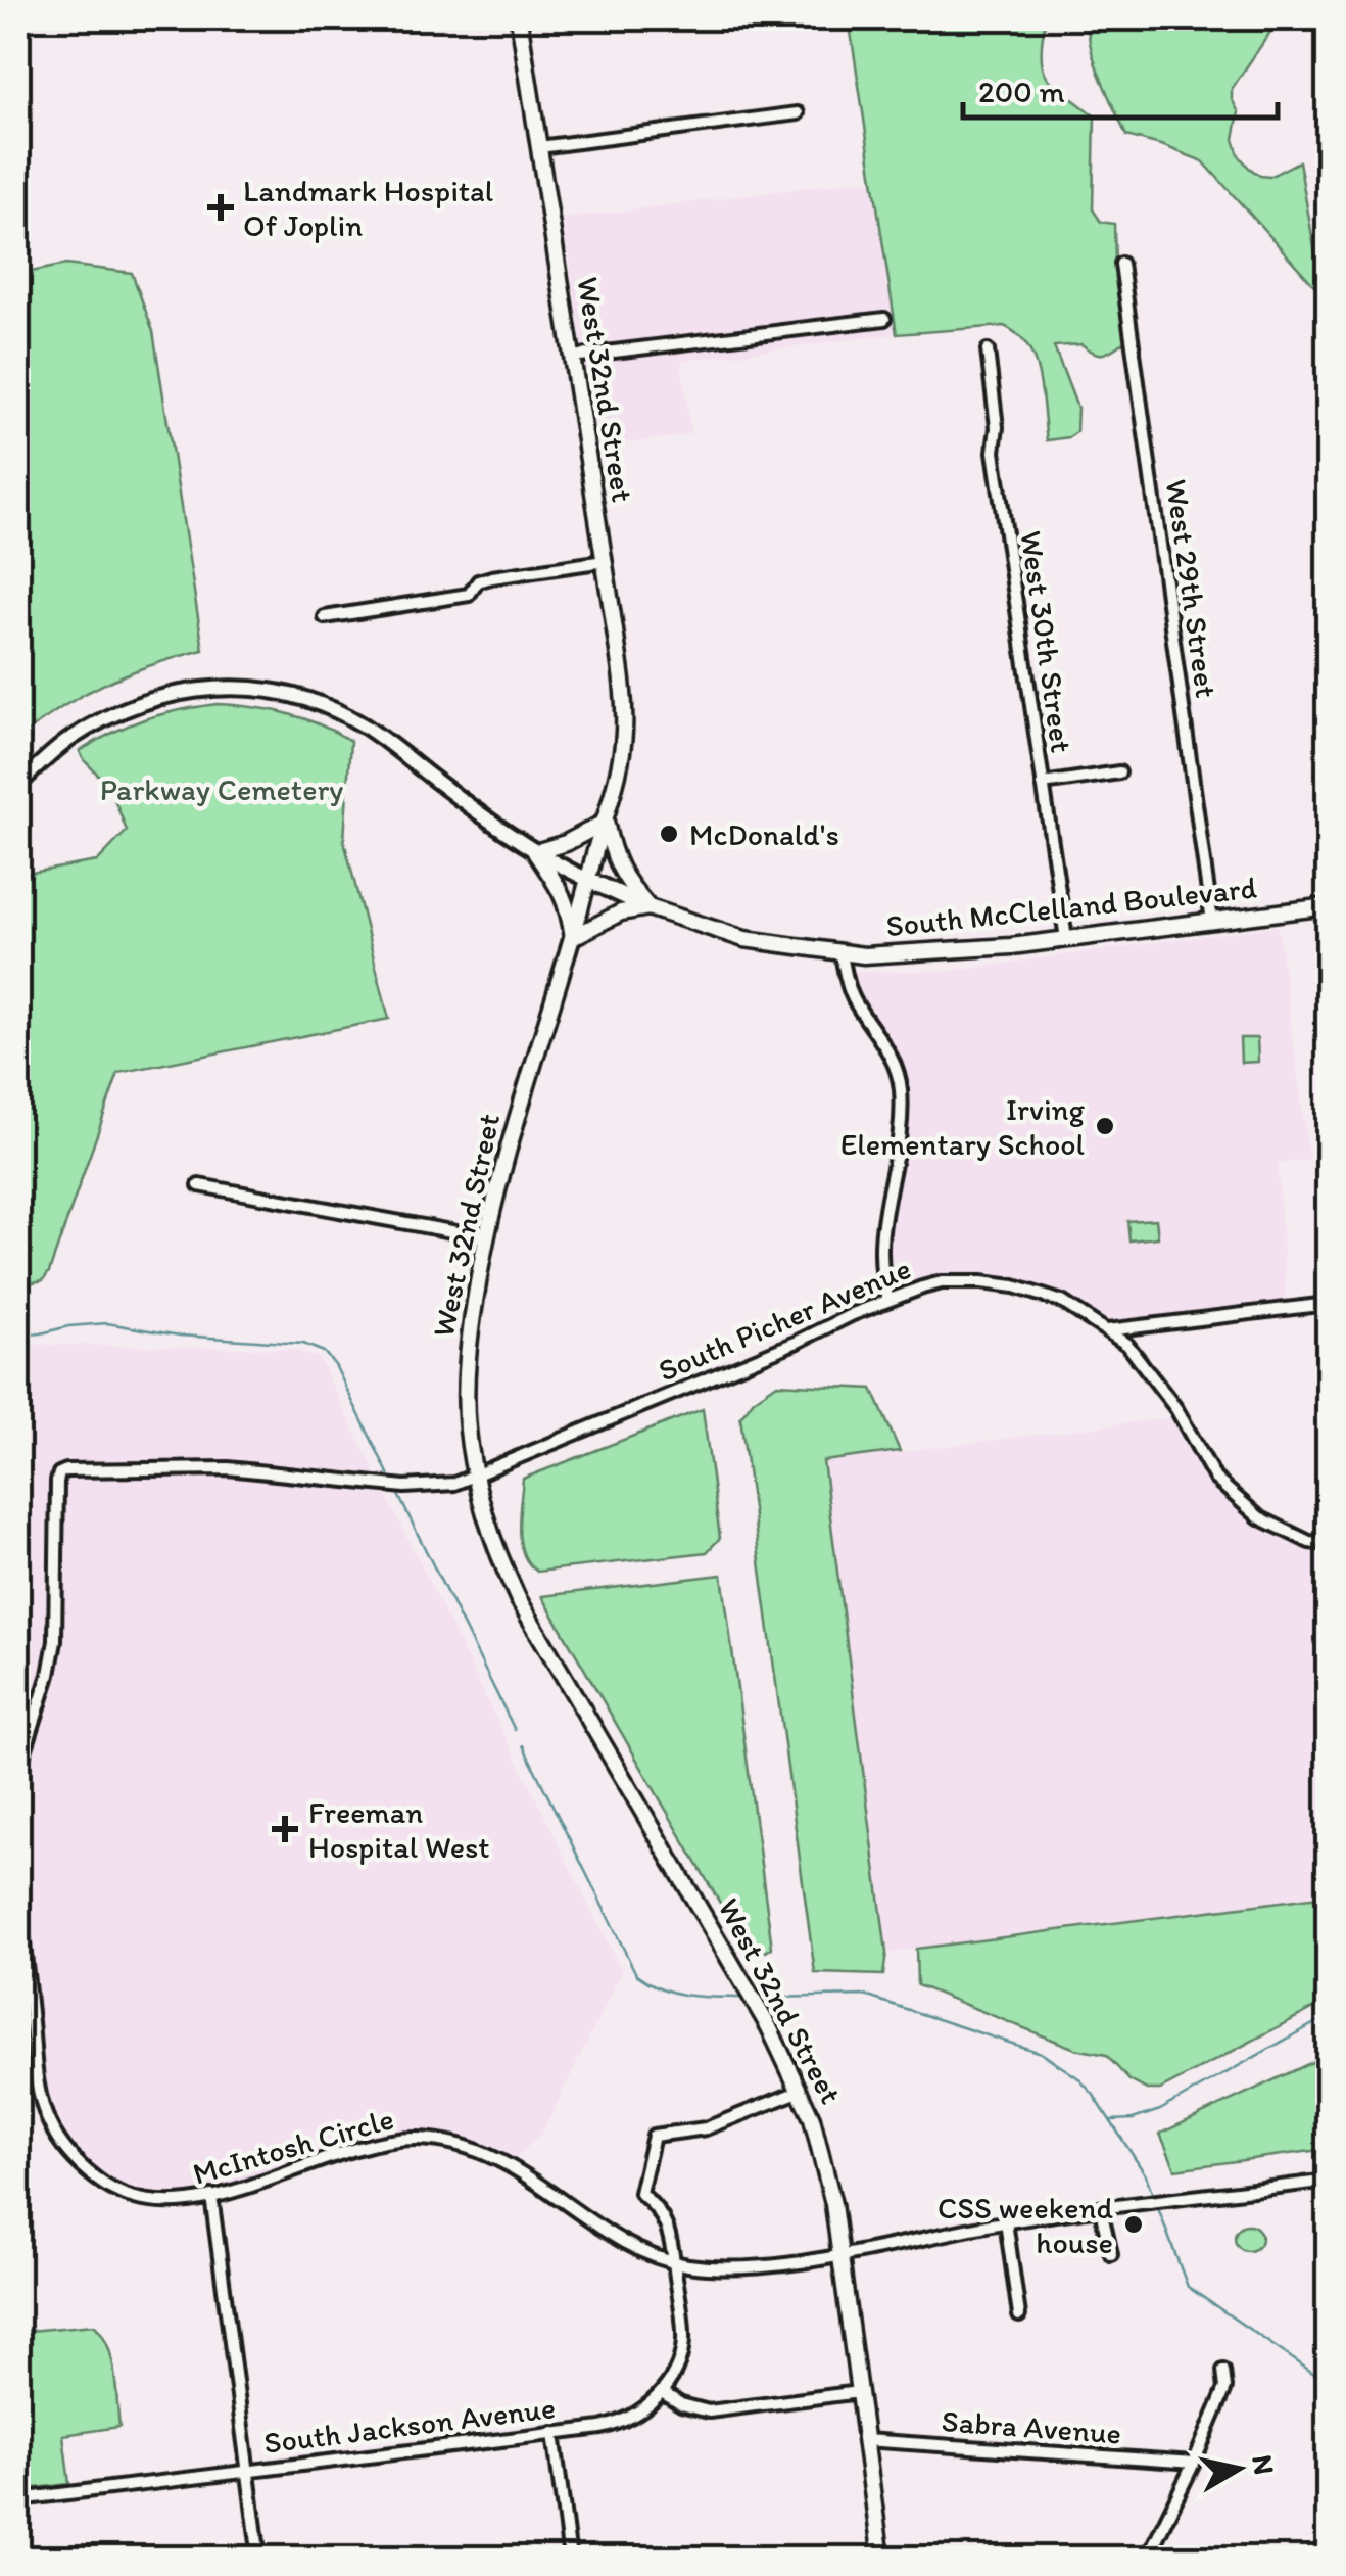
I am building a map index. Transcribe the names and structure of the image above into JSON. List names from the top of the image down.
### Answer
{
  "streets": {
    "main road": ["West 32nd Street", "South McClelland Boulevard"],
    "street": [
      "West 29th Street",
      "West 30th Street",
      "South Picher Avenue",
      "McIntosh Circle",
      "South Jackson Avenue",
      "Sabra Avenue"
    ]
  },
  "crossings": [
    ["West 32nd Street", "South McClelland Boulevard"],
    ["West 32nd Street", "South Picher Avenue"],
    ["West 32nd Street", "McIntosh Circle"],
    ["West 32nd Street", "Sabra Avenue"],
    ["West 29th Street", "South McClelland Boulevard"],
    ["West 30th Street", "South McClelland Boulevard"]
  ],
  "parks": ["Parkway Cemetery"],
  "places": {
    "health": ["Landmark Hospital Of Joplin", "Freeman Hospital West"],
    "other": ["McDonald's", "Irving Elementary School", "CSS weekend house"]
  },
  "scale_bar": "200 m",
  "north": "right"
}
